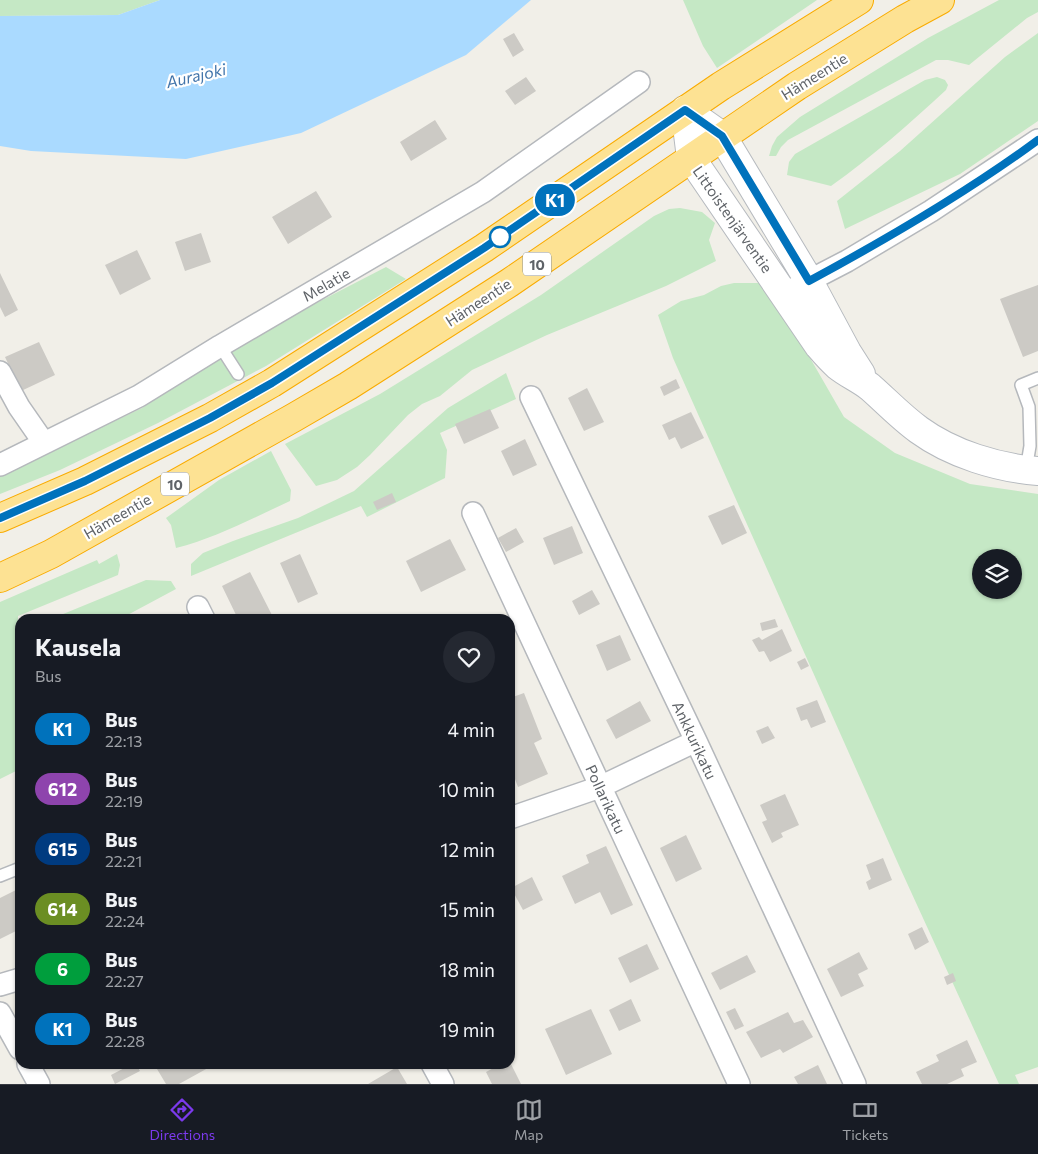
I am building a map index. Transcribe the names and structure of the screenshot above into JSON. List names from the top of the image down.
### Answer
{
  "streets": {
    "highway": ["Hämeentie", "10"],
    "street": [
      "Littoistenjärventie",
      "Melatie",
      "Ankkurikatu",
      "Pollarikatu"
    ]
  },
  "crossings": [
    ["Hämeentie", "Littoistenjärventie"]
  ],
  "water": ["Aurajoki"],
  "lines": ["bus line K1"],
  "page": {
    "on_map": "K1",
    "heading": ["Kausela", "Bus"],
    "list": [
      {
        "mark": "K1",
        "name": "Bus",
        "note": "22:13",
        "value": "4 min"
      },
      {
        "mark": "612",
        "name": "Bus",
        "note": "22:19",
        "value": "10 min"
      },
      {
        "mark": "615",
        "name": "Bus",
        "note": "22:21",
        "value": "12 min"
      },
      {
        "mark": "614",
        "name": "Bus",
        "note": "22:24",
        "value": "15 min"
      },
      {
        "mark": "6",
        "name": "Bus",
        "note": "22:27",
        "value": "18 min"
      },
      {
        "mark": "K1",
        "name": "Bus",
        "note": "22:28",
        "value": "19 min"
      }
    ],
    "tabs": ["Directions", "Map", "Tickets"]
  }
}
